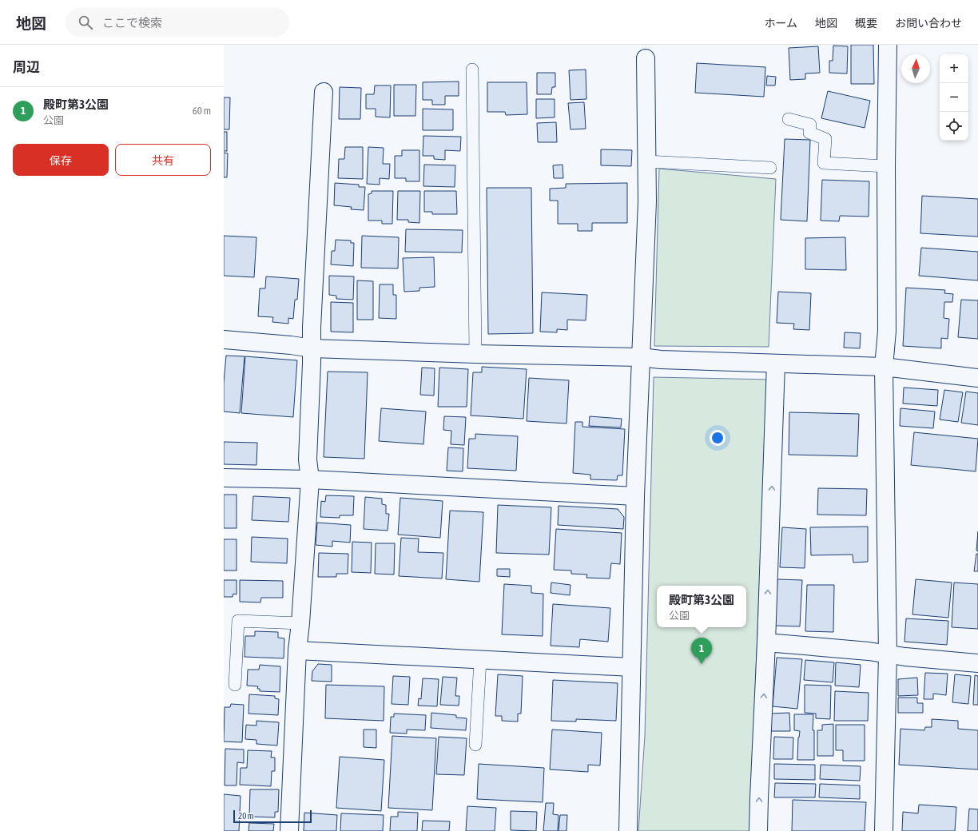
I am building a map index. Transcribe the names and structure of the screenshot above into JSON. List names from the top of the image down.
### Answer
{
  "scale_bar": "20 m",
  "north": "top",
  "page": {
    "header": "地図",
    "search": "ここで検索",
    "nav": [
      "ホーム",
      "地図",
      "概要",
      "お問い合わせ"
    ],
    "heading": "周辺",
    "map_buttons": ["+", "−"],
    "list": [
      {
        "mark": "1",
        "name": "殿町第3公園",
        "note": "公園",
        "value": "60 m"
      }
    ],
    "buttons": ["保存", "共有"],
    "popup": ["殿町第3公園", "公園"],
    "pins": "1",
    "scale": "20 m"
  }
}
